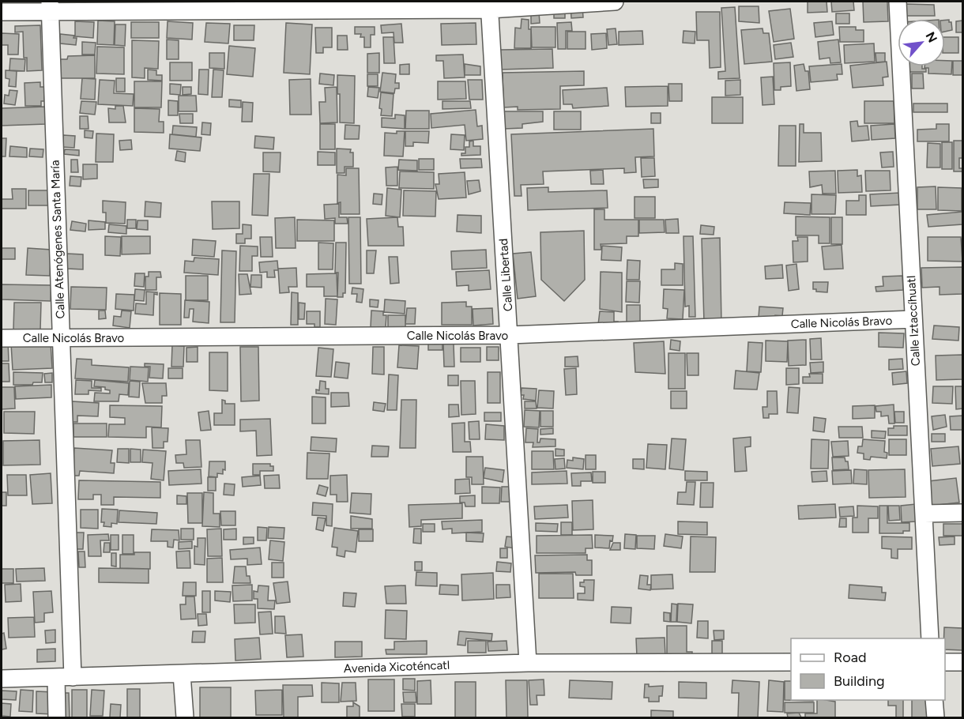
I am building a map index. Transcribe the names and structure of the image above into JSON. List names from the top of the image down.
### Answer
{
  "streets": {
    "street": [
      "Calle Atenógenes Santa María",
      "Calle Libertad",
      "Calle Iztaccíhuatl",
      "Calle Nicolás Bravo",
      "Avenida Xicoténcatl"
    ]
  },
  "crossings": [
    ["Calle Atenógenes Santa María", "Calle Nicolás Bravo"],
    ["Calle Atenógenes Santa María", "Avenida Xicoténcatl"],
    ["Calle Libertad", "Calle Nicolás Bravo"],
    ["Calle Libertad", "Avenida Xicoténcatl"],
    ["Calle Iztaccíhuatl", "Calle Nicolás Bravo"]
  ],
  "legend": ["Road", "Building"],
  "north": "top right"
}
